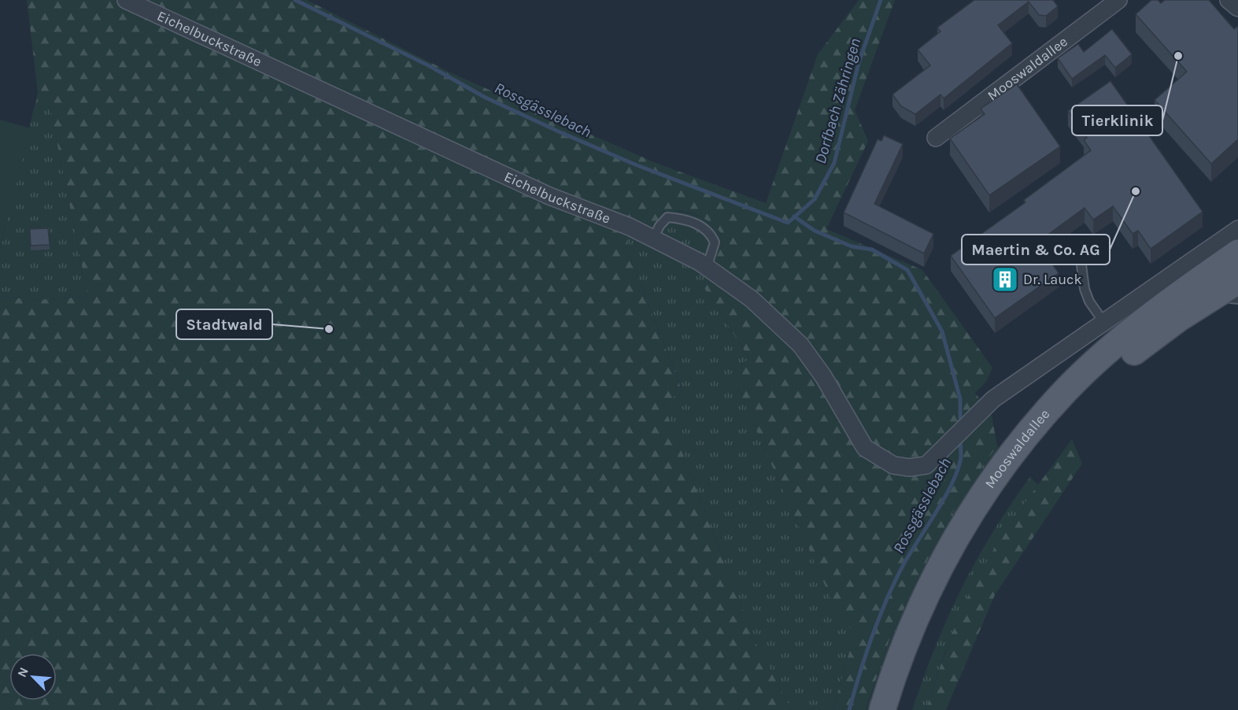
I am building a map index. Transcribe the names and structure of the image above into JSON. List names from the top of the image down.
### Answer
{
  "streets": {
    "main road": ["Mooswaldallee"],
    "street": ["Eichelbuckstraße"]
  },
  "water": ["Dorfbach Zähringen", "Rossgässlebach"],
  "places": {
    "other": ["Tierklinik", "Maertin & Co. AG", "Stadtwald"],
    "building": ["Dr. Lauck"]
  },
  "north": "top left"
}
